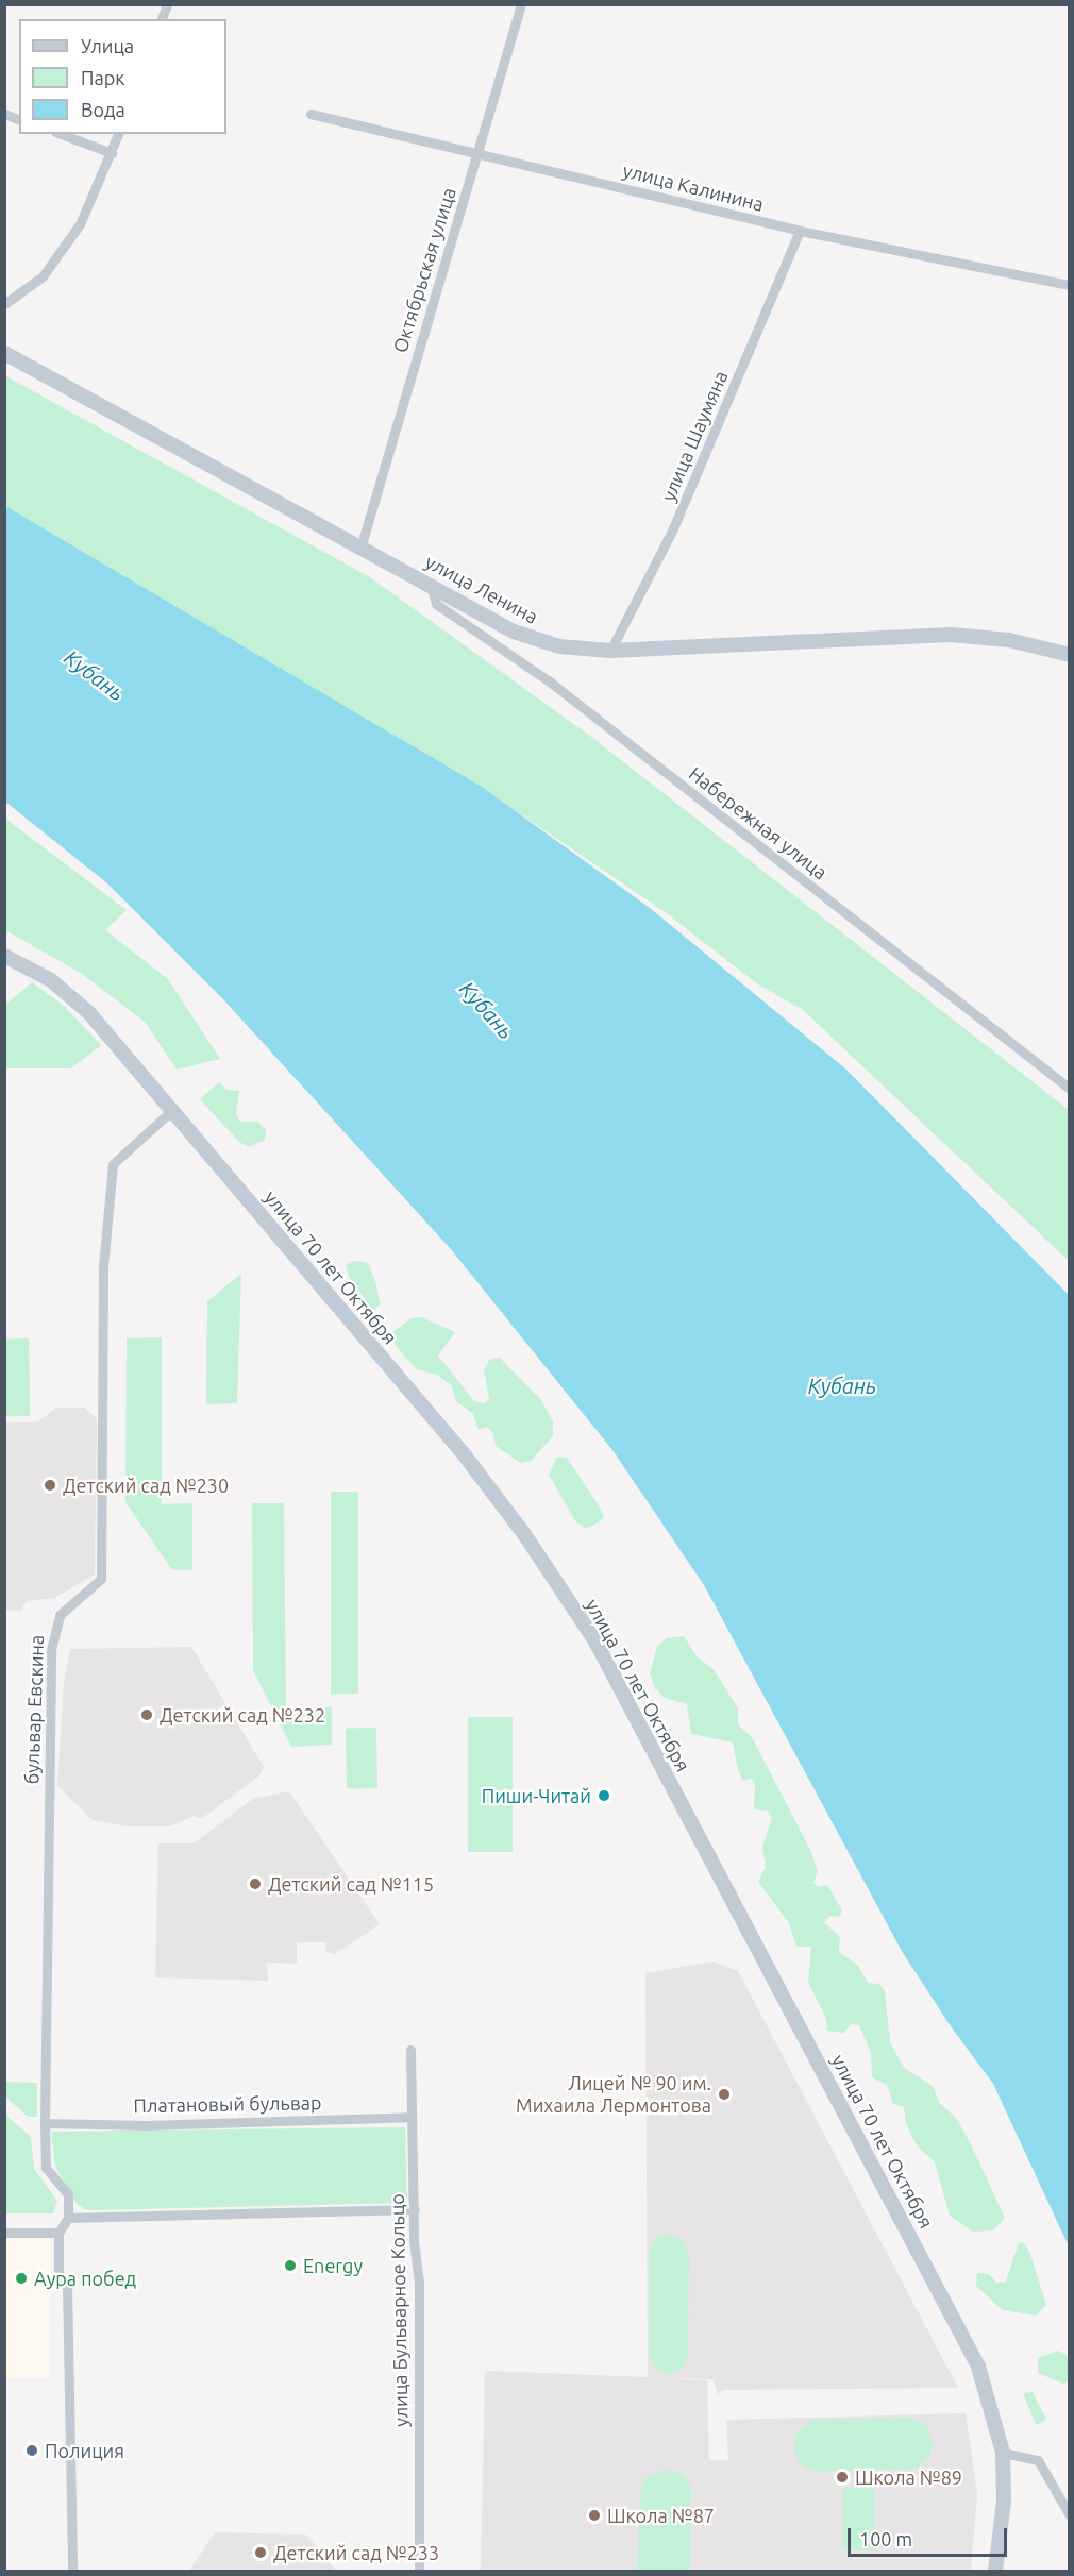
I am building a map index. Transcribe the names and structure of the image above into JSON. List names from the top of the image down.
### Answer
{
  "streets": {
    "main road": ["улица Ленина", "улица 70 лет Октября"],
    "street": [
      "улица Калинина",
      "Октябрьская улица",
      "улица Шаумяна",
      "Набережная улица",
      "бульвар Евскина",
      "Платановый бульвар",
      "улица Бульварное Кольцо"
    ]
  },
  "crossings": [
    ["улица Калинина", "Октябрьская улица"],
    ["улица Калинина", "улица Шаумяна"],
    ["Октябрьская улица", "улица Ленина"],
    ["улица Шаумяна", "улица Ленина"],
    ["улица Ленина", "Набережная улица"],
    ["улица 70 лет Октября", "бульвар Евскина"],
    ["бульвар Евскина", "Платановый бульвар"],
    ["Платановый бульвар", "улица Бульварное Кольцо"]
  ],
  "water": ["Кубань"],
  "places": [
    "Детский сад №230",
    "Детский сад №232",
    "Пиши-Читай",
    "Детский сад №115",
    "Лицей № 90 им. Михаила Лермонтова",
    "Energy",
    "Аура побед",
    "Полиция",
    "Школа №89",
    "Школа №87",
    "Детский сад №233"
  ],
  "legend": ["Улица", "Парк", "Вода"],
  "scale_bar": "100 m"
}
